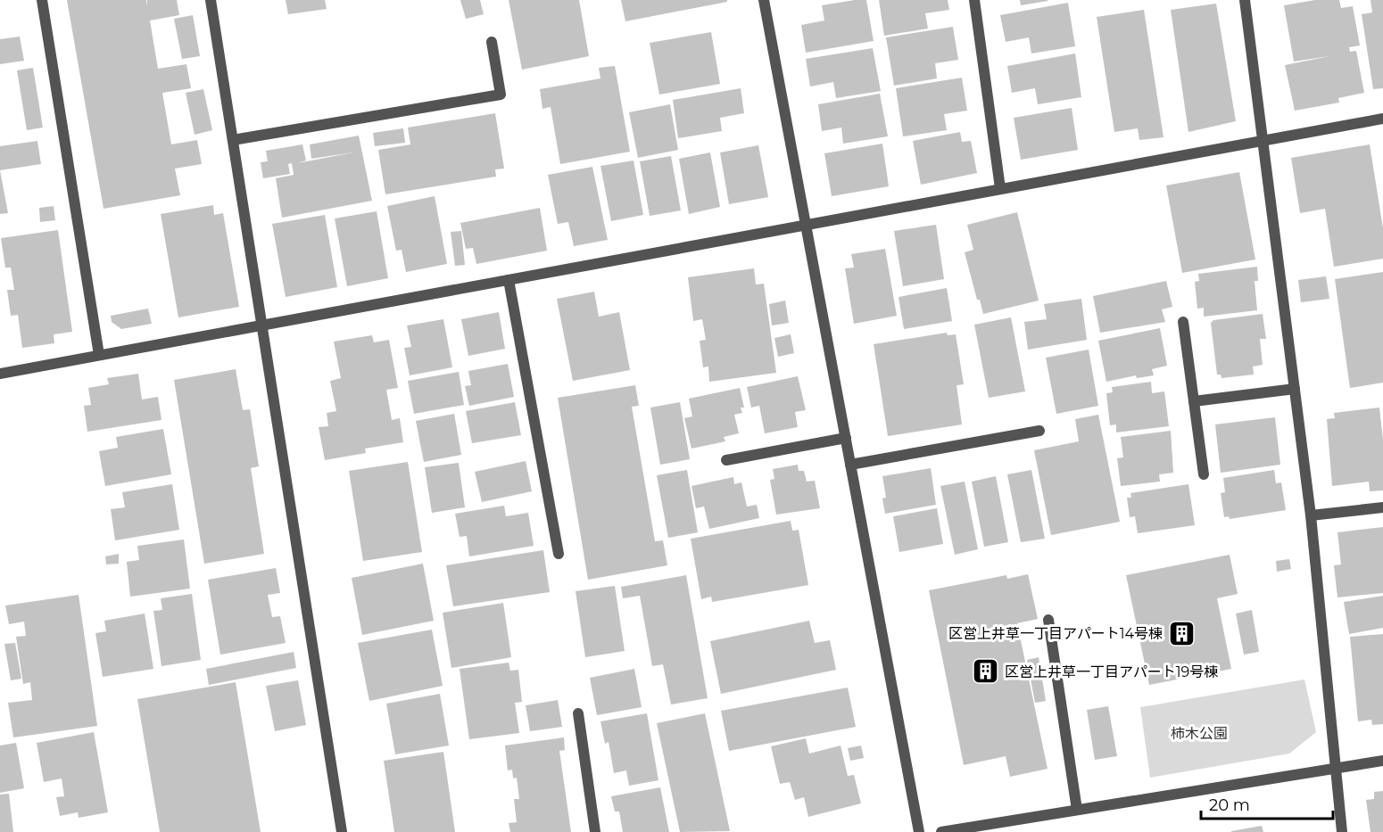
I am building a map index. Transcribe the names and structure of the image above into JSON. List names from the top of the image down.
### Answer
{
  "parks": ["柿木公園"],
  "places": {
    "building": ["区営上井草一丁目アパート14号棟", "区営上井草一丁目アパート19号棟"]
  },
  "scale_bar": "20 m"
}
